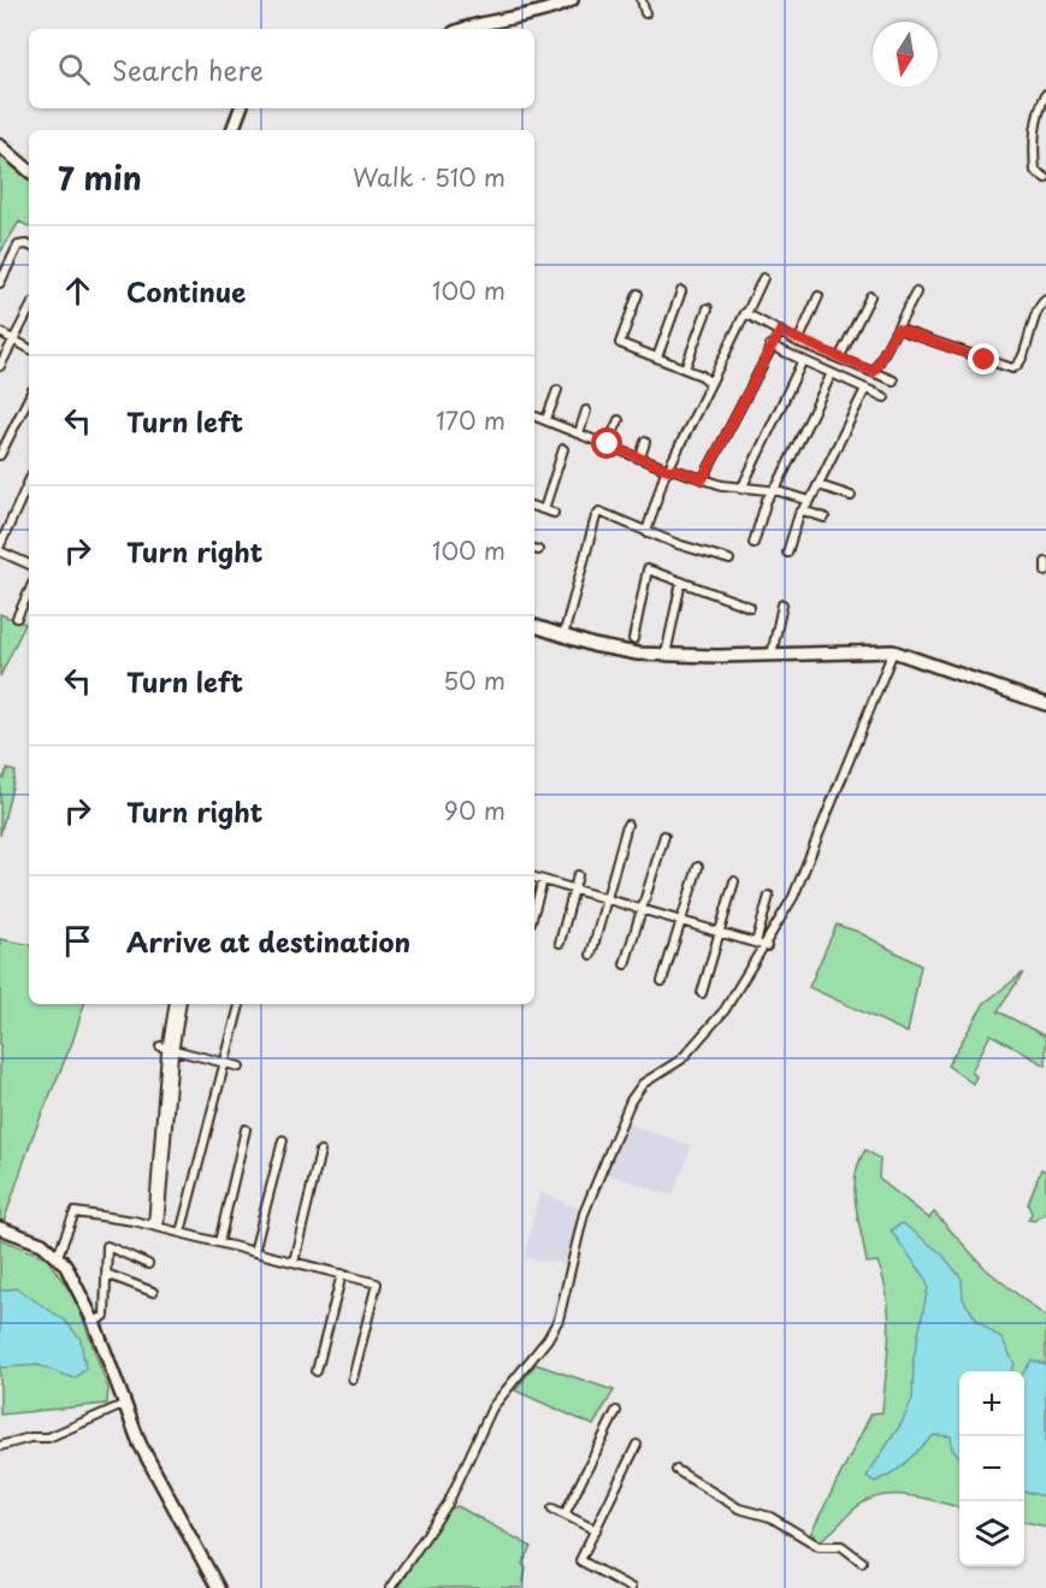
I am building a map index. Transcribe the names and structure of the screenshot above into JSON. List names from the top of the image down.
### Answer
{
  "north": "bottom",
  "page": {
    "search": "Search here",
    "heading": ["7 min", "Walk · 510 m"],
    "list": [
      ["Continue", "100 m"],
      ["Turn left", "170 m"],
      ["Turn right", "100 m"],
      ["Turn left", "50 m"],
      ["Turn right", "90 m"],
      "Arrive at destination"
    ],
    "map_buttons": ["+", "−"]
  }
}
